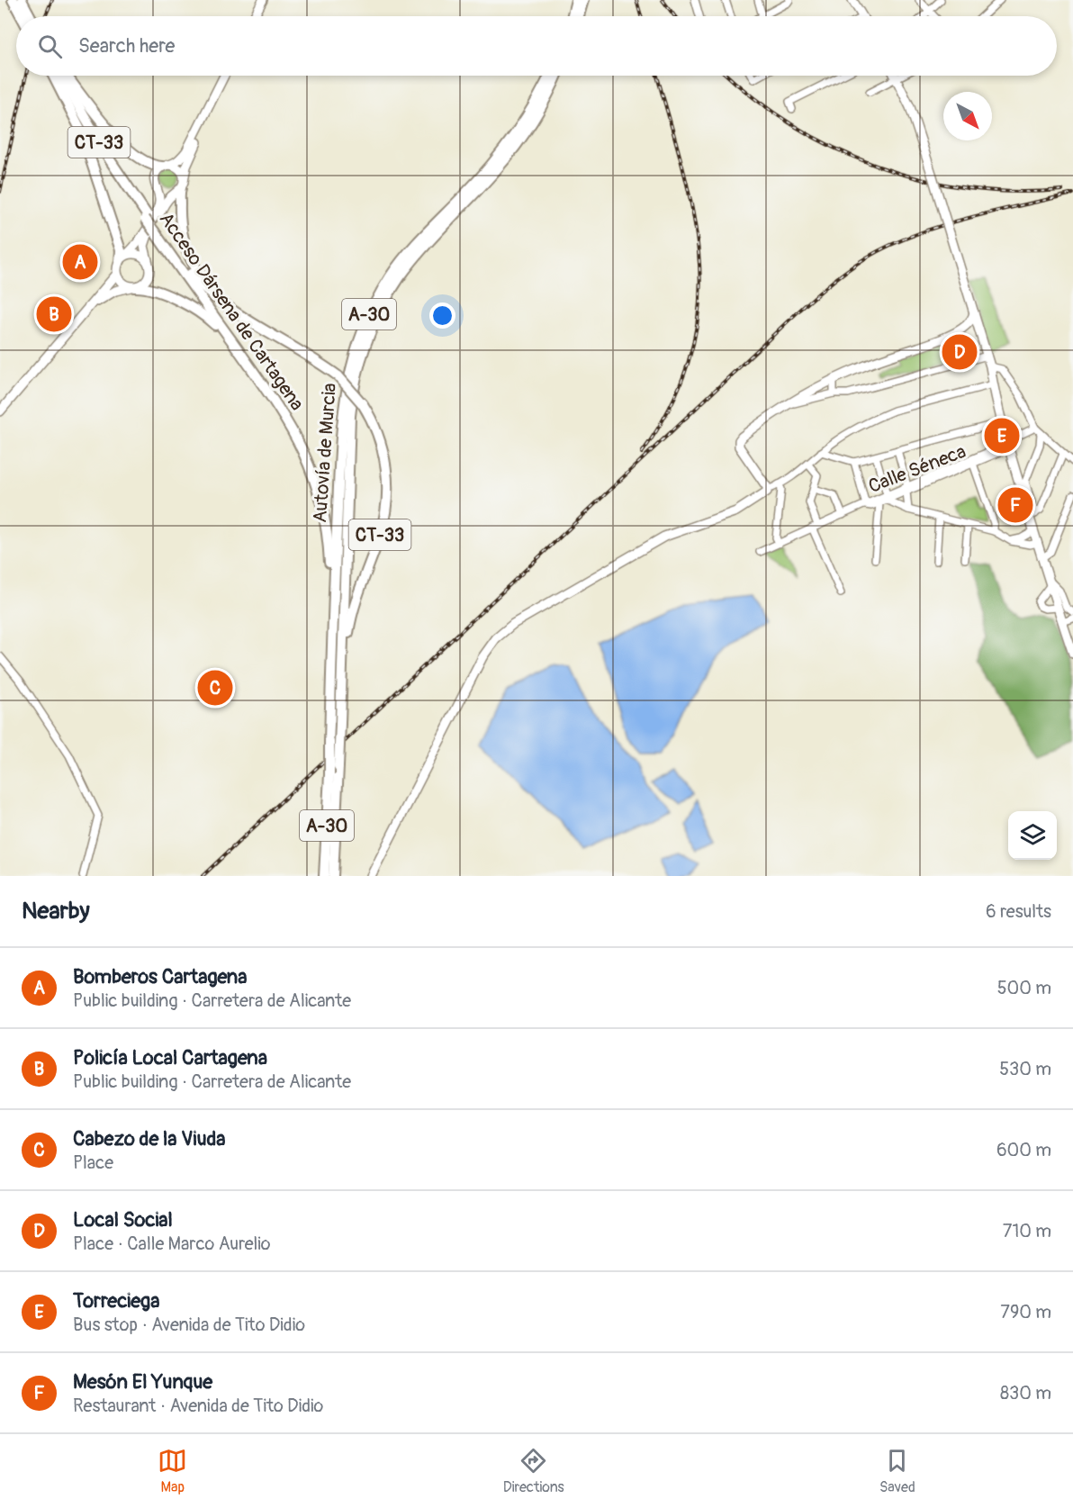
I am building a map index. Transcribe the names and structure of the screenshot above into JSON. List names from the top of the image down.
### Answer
{
  "streets": {
    "highway": [
      "CT-33",
      "Acceso Dársena de Cartagena",
      "A-30",
      "Autovía de Murcia"
    ],
    "street": ["Calle Séneca"]
  },
  "crossings": [
    ["Acceso Dársena de Cartagena", "Autovía de Murcia"]
  ],
  "north": "bottom right",
  "page": {
    "search": "Search here",
    "pins": [
      "A",
      "B",
      "D",
      "E",
      "F",
      "C"
    ],
    "heading": ["Nearby", "6 results"],
    "list": [
      {
        "mark": "A",
        "name": "Bomberos Cartagena",
        "note": "Public building · Carretera de Alicante",
        "value": "500 m"
      },
      {
        "mark": "B",
        "name": "Policía Local Cartagena",
        "note": "Public building · Carretera de Alicante",
        "value": "530 m"
      },
      {
        "mark": "C",
        "name": "Cabezo de la Viuda",
        "note": "Place",
        "value": "600 m"
      },
      {
        "mark": "D",
        "name": "Local Social",
        "note": "Place · Calle Marco Aurelio",
        "value": "710 m"
      },
      {
        "mark": "E",
        "name": "Torreciega",
        "note": "Bus stop · Avenida de Tito Didio",
        "value": "790 m"
      },
      {
        "mark": "F",
        "name": "Mesón El Yunque",
        "note": "Restaurant · Avenida de Tito Didio",
        "value": "830 m"
      }
    ],
    "nav": ["Map", "Directions", "Saved"]
  }
}
